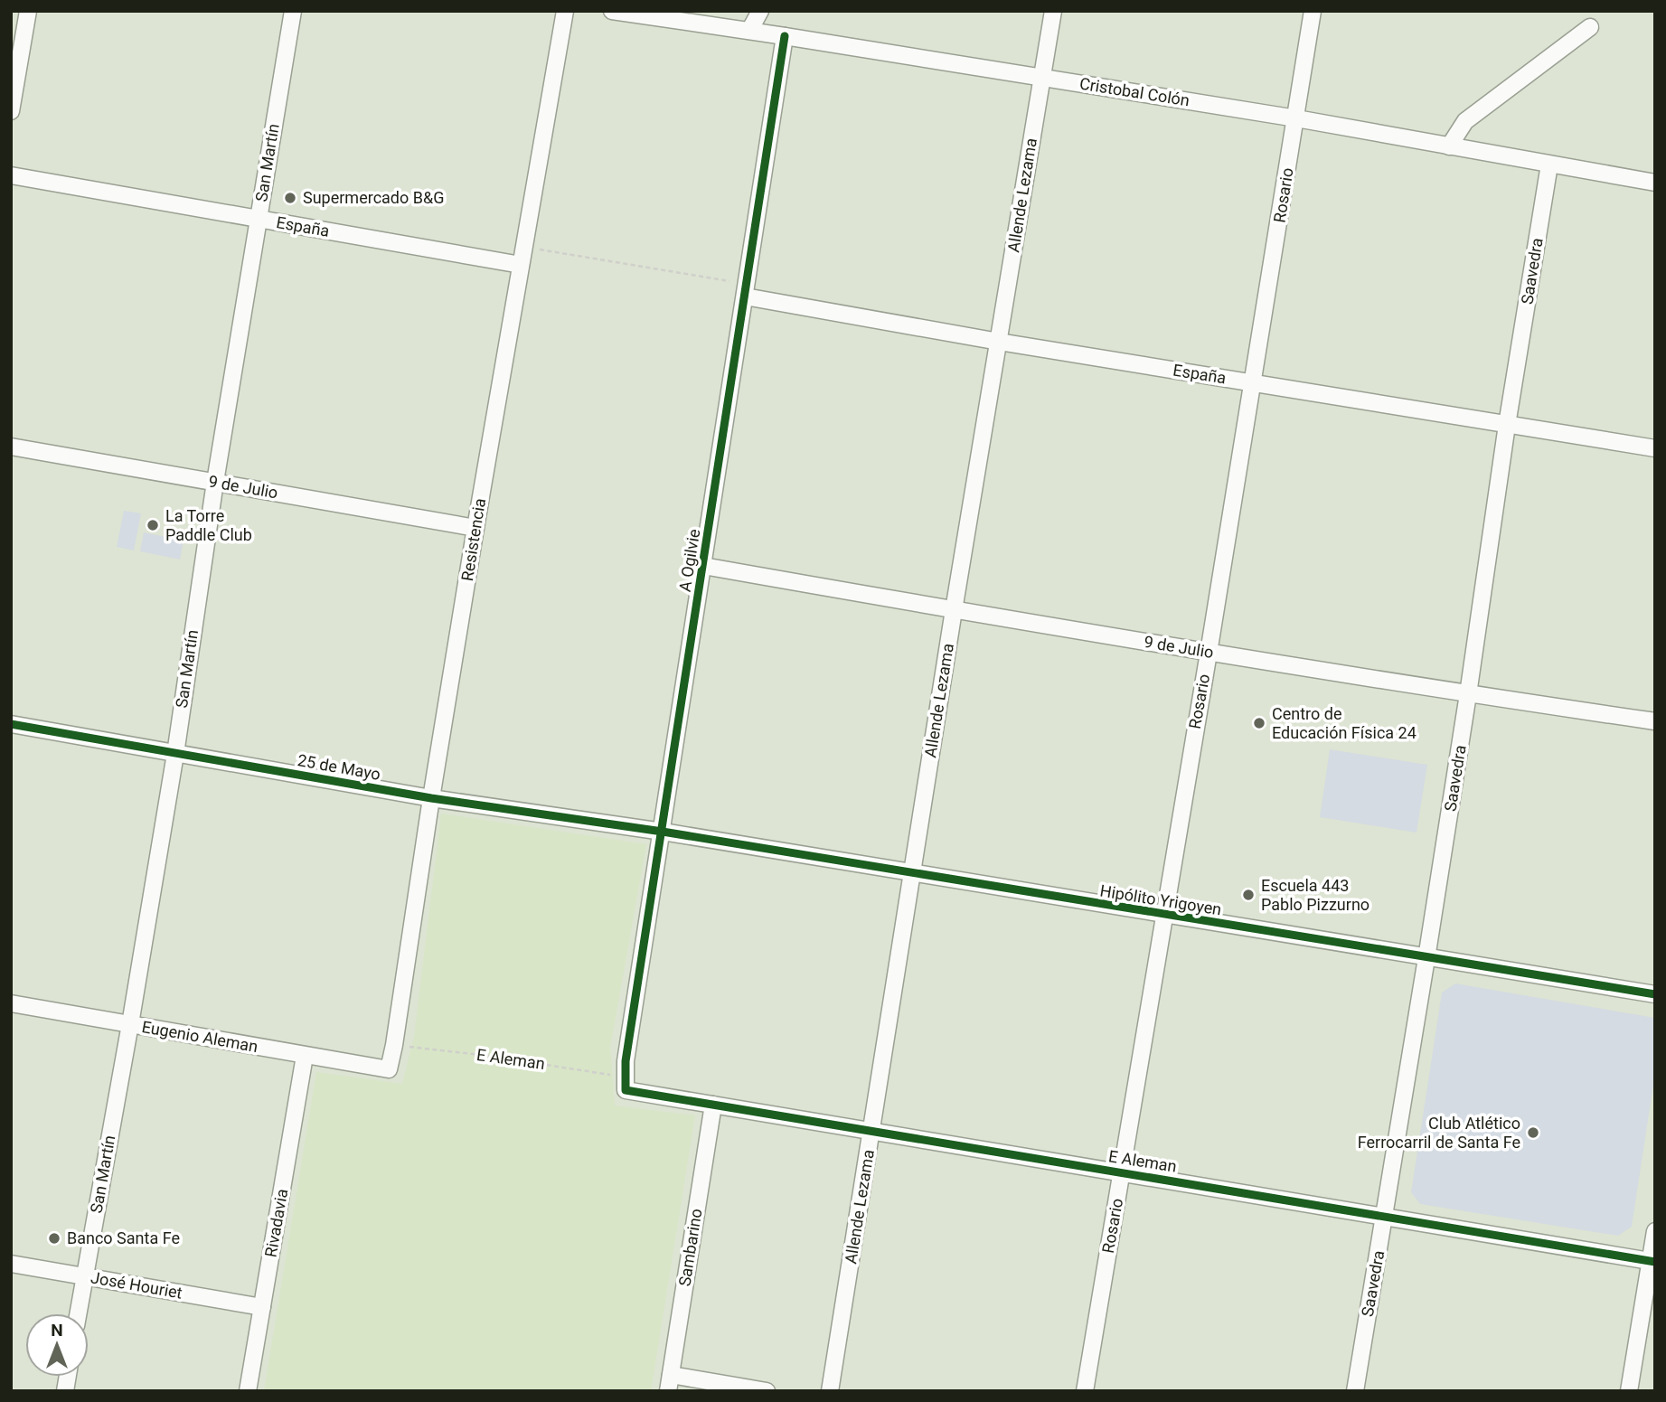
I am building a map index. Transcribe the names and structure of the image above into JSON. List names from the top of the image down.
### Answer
{
  "streets": {
    "street": [
      "Cristobal Colón",
      "San Martín",
      "Allende Lezama",
      "Rosario",
      "España",
      "Saavedra",
      "9 de Julio",
      "Resistencia",
      "A Ogilvie",
      "25 de Mayo",
      "Hipólito Yrigoyen",
      "Eugenio Aleman",
      "E Aleman",
      "Rivadavia",
      "Sambarino",
      "José Houriet"
    ]
  },
  "crossings": [
    ["Cristobal Colón", "Allende Lezama"],
    ["Cristobal Colón", "Rosario"],
    ["Cristobal Colón", "Saavedra"],
    ["Cristobal Colón", "A Ogilvie"],
    ["San Martín", "España"],
    ["San Martín", "9 de Julio"],
    ["San Martín", "25 de Mayo"],
    ["San Martín", "Eugenio Aleman"],
    ["San Martín", "José Houriet"],
    ["Allende Lezama", "España"],
    ["Allende Lezama", "9 de Julio"],
    ["Allende Lezama", "Hipólito Yrigoyen"],
    ["Allende Lezama", "E Aleman"],
    ["Rosario", "España"],
    ["Rosario", "9 de Julio"],
    ["Rosario", "Hipólito Yrigoyen"],
    ["Rosario", "E Aleman"],
    ["España", "Saavedra"],
    ["España", "Resistencia"],
    ["España", "A Ogilvie"],
    ["Saavedra", "9 de Julio"],
    ["Saavedra", "Hipólito Yrigoyen"],
    ["Saavedra", "E Aleman"],
    ["9 de Julio", "Resistencia"],
    ["9 de Julio", "A Ogilvie"],
    ["Resistencia", "25 de Mayo"],
    ["Resistencia", "Eugenio Aleman"],
    ["Resistencia", "E Aleman"],
    ["A Ogilvie", "25 de Mayo"],
    ["A Ogilvie", "Hipólito Yrigoyen"],
    ["A Ogilvie", "E Aleman"],
    ["25 de Mayo", "Hipólito Yrigoyen"],
    ["Eugenio Aleman", "Rivadavia"],
    ["E Aleman", "Sambarino"],
    ["Rivadavia", "José Houriet"]
  ],
  "places": [
    "Supermercado B&G",
    "La Torre Paddle Club",
    "Centro de Educación Física 24",
    "Escuela 443 Pablo Pizzurno",
    "Club Atlético Ferrocarril de Santa Fe",
    "Banco Santa Fe"
  ],
  "north": "top"
}
